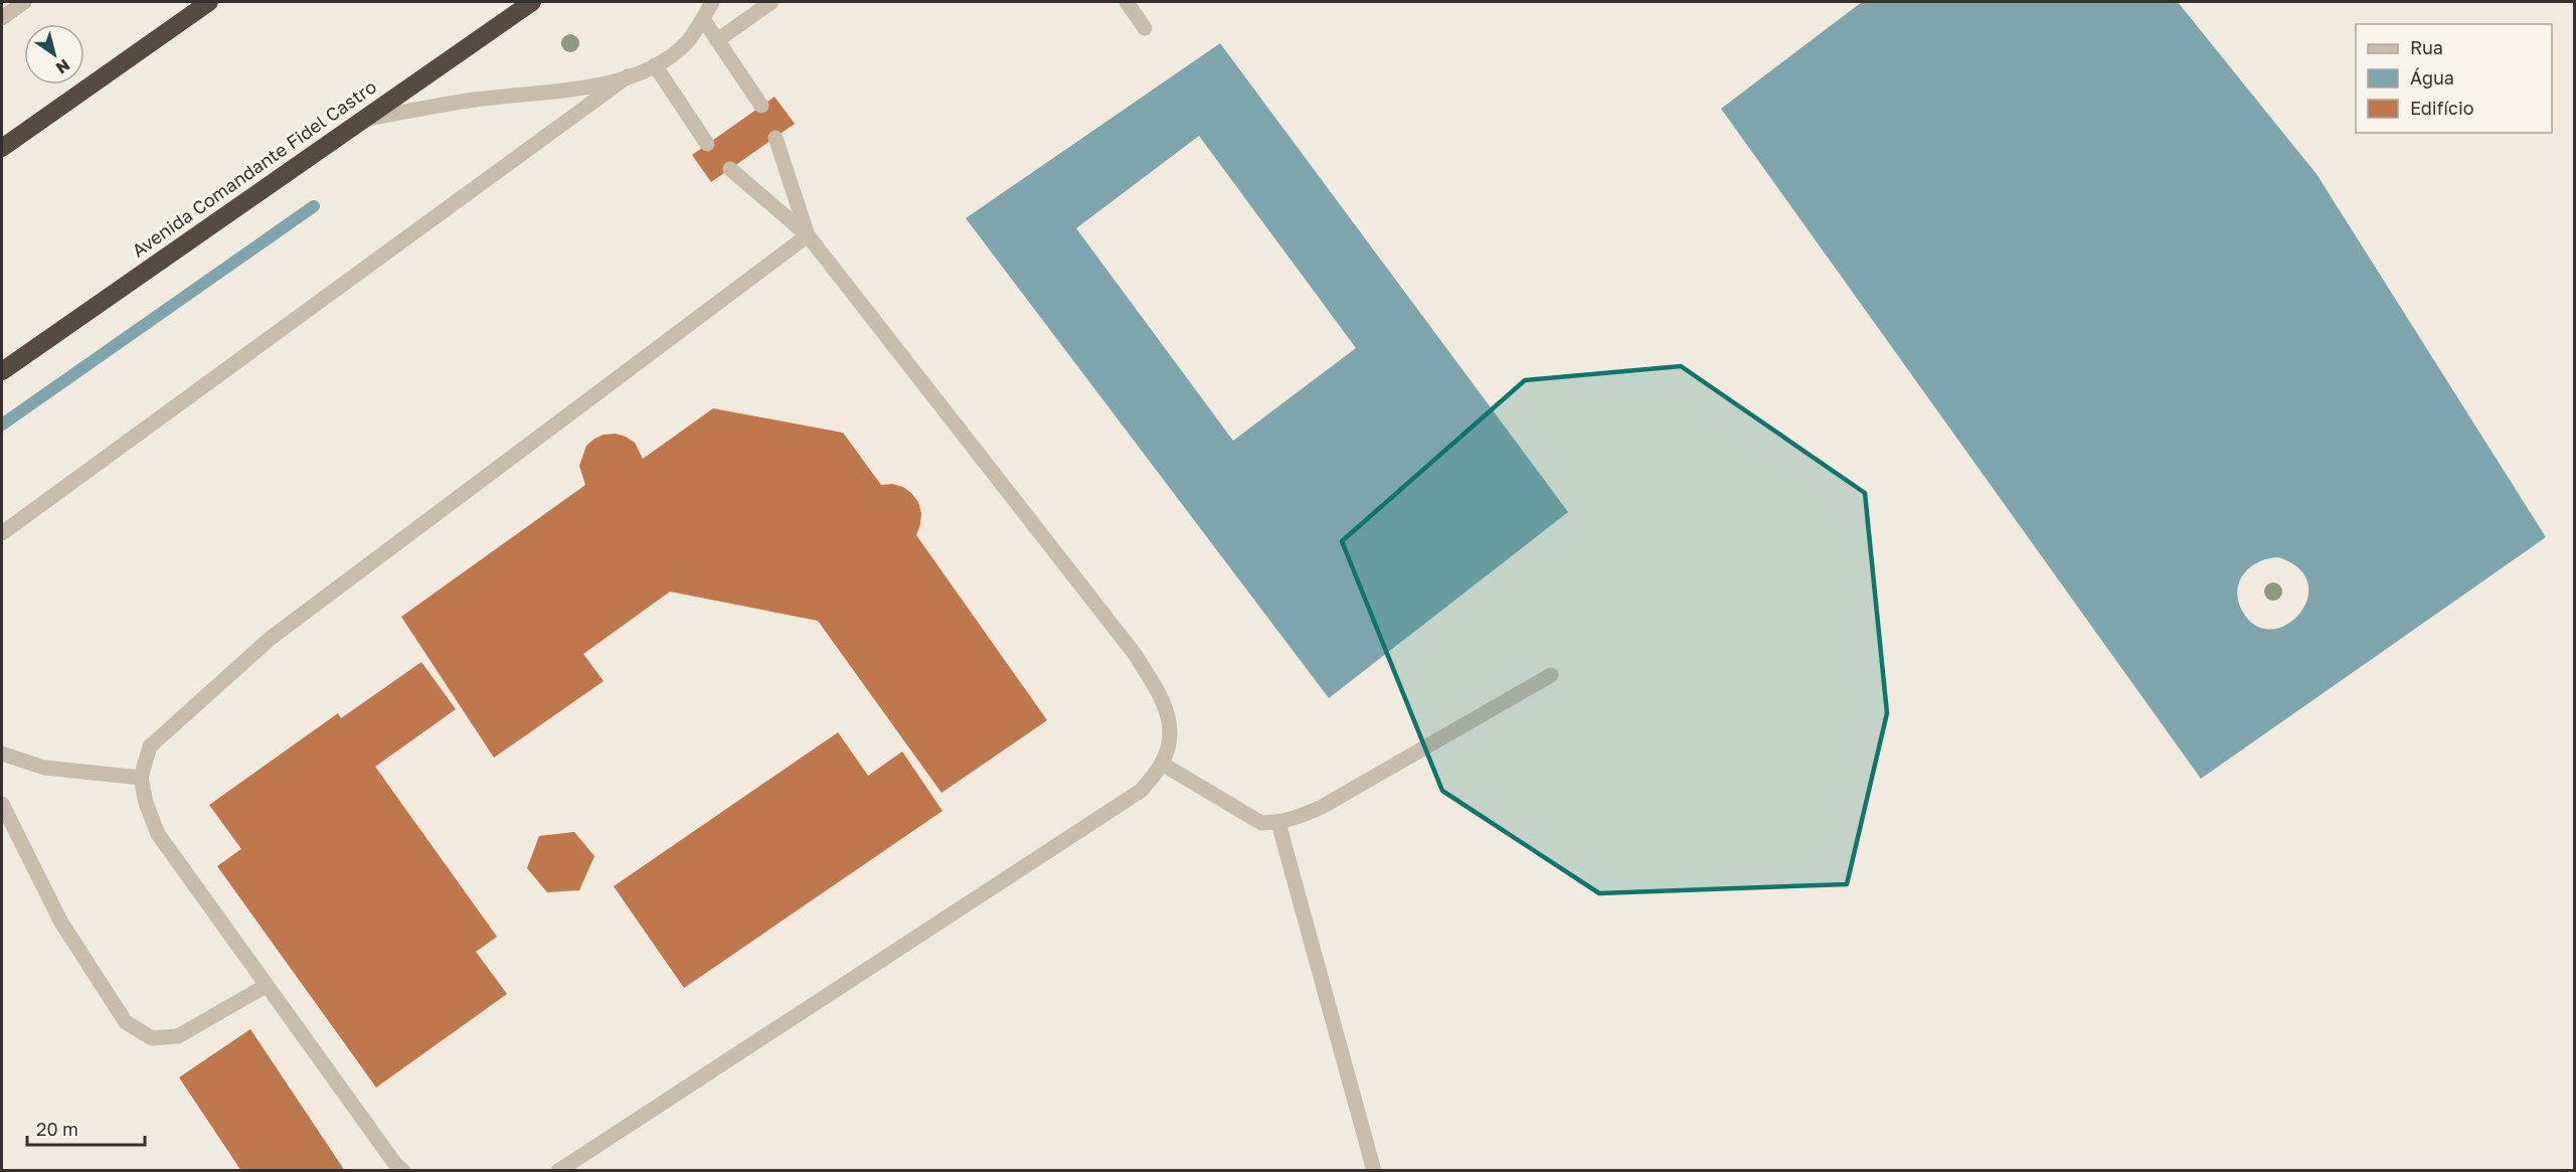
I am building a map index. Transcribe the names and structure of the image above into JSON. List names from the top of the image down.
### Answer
{
  "streets": {
    "highway": ["Avenida Comandante Fidel Castro"]
  },
  "legend": ["Rua", "Água", "Edifício"],
  "scale_bar": "20 m",
  "north": "bottom right"
}
